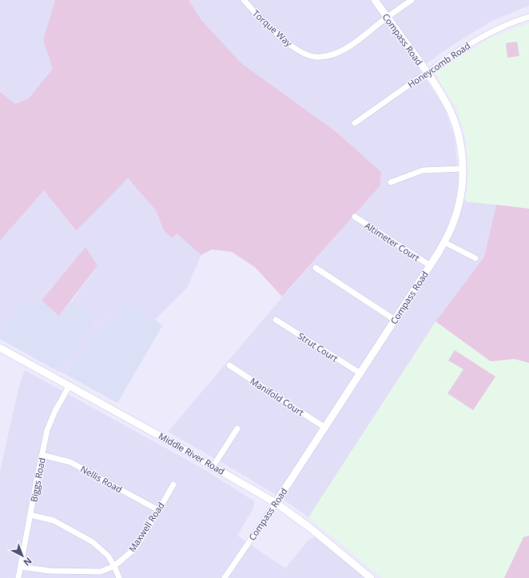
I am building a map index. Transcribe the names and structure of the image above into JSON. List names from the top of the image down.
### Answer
{
  "streets": {
    "street": [
      "Torque Way",
      "Compass Road",
      "Honeycomb Road",
      "Altimeter Court",
      "Strut Court",
      "Manifold Court",
      "Middle River Road",
      "Nellis Road",
      "Biggs Road",
      "Maxwell Road"
    ]
  },
  "crossings": [
    ["Torque Way", "Compass Road"],
    ["Compass Road", "Honeycomb Road"],
    ["Compass Road", "Altimeter Court"],
    ["Compass Road", "Strut Court"],
    ["Compass Road", "Manifold Court"],
    ["Compass Road", "Middle River Road"],
    ["Middle River Road", "Biggs Road"],
    ["Nellis Road", "Biggs Road"],
    ["Nellis Road", "Maxwell Road"],
    ["Biggs Road", "Maxwell Road"]
  ],
  "north": "bottom right"
}
